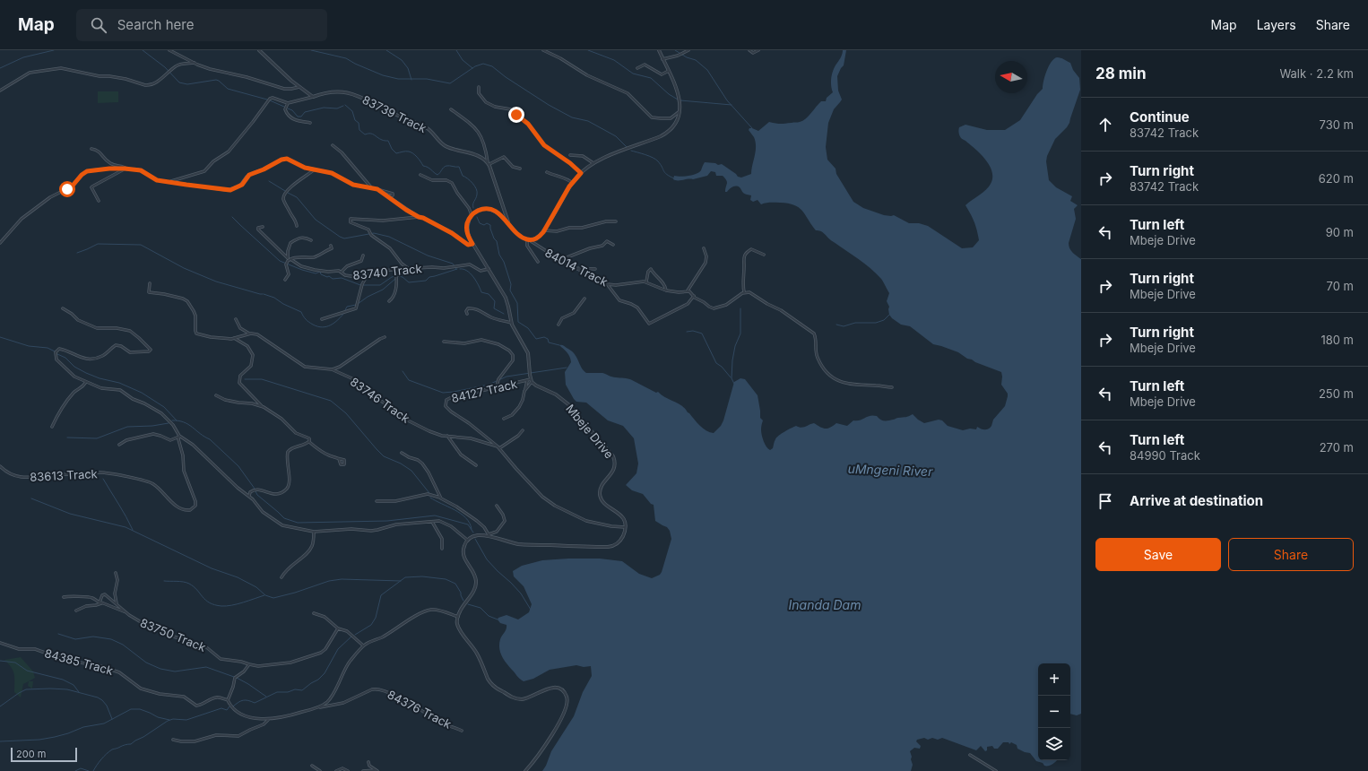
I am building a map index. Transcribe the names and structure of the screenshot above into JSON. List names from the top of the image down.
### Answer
{
  "streets": {
    "street": [
      "83739 Track",
      "84014 Track",
      "83740 Track",
      "84127 Track",
      "83746 Track",
      "Mbeje Drive",
      "83613 Track",
      "83750 Track",
      "84385 Track",
      "84376 Track"
    ]
  },
  "crossings": [
    ["84127 Track", "83746 Track"],
    ["84127 Track", "Mbeje Drive"]
  ],
  "water": ["uMngeni River", "Inanda Dam"],
  "scale_bar": "200 m",
  "north": "left",
  "page": {
    "header": "Map",
    "search": "Search here",
    "nav": ["Map", "Layers", "Share"],
    "heading": ["28 min", "Walk · 2.2 km"],
    "list": [
      ["Continue", "83742 Track", "730 m"],
      ["Turn right", "83742 Track", "620 m"],
      ["Turn left", "Mbeje Drive", "90 m"],
      ["Turn right", "Mbeje Drive", "70 m"],
      ["Turn right", "Mbeje Drive", "180 m"],
      ["Turn left", "Mbeje Drive", "250 m"],
      ["Turn left", "84990 Track", "270 m"],
      "Arrive at destination"
    ],
    "buttons": ["Save", "Share"],
    "map_buttons": ["+", "−"],
    "scale": "200 m"
  }
}
